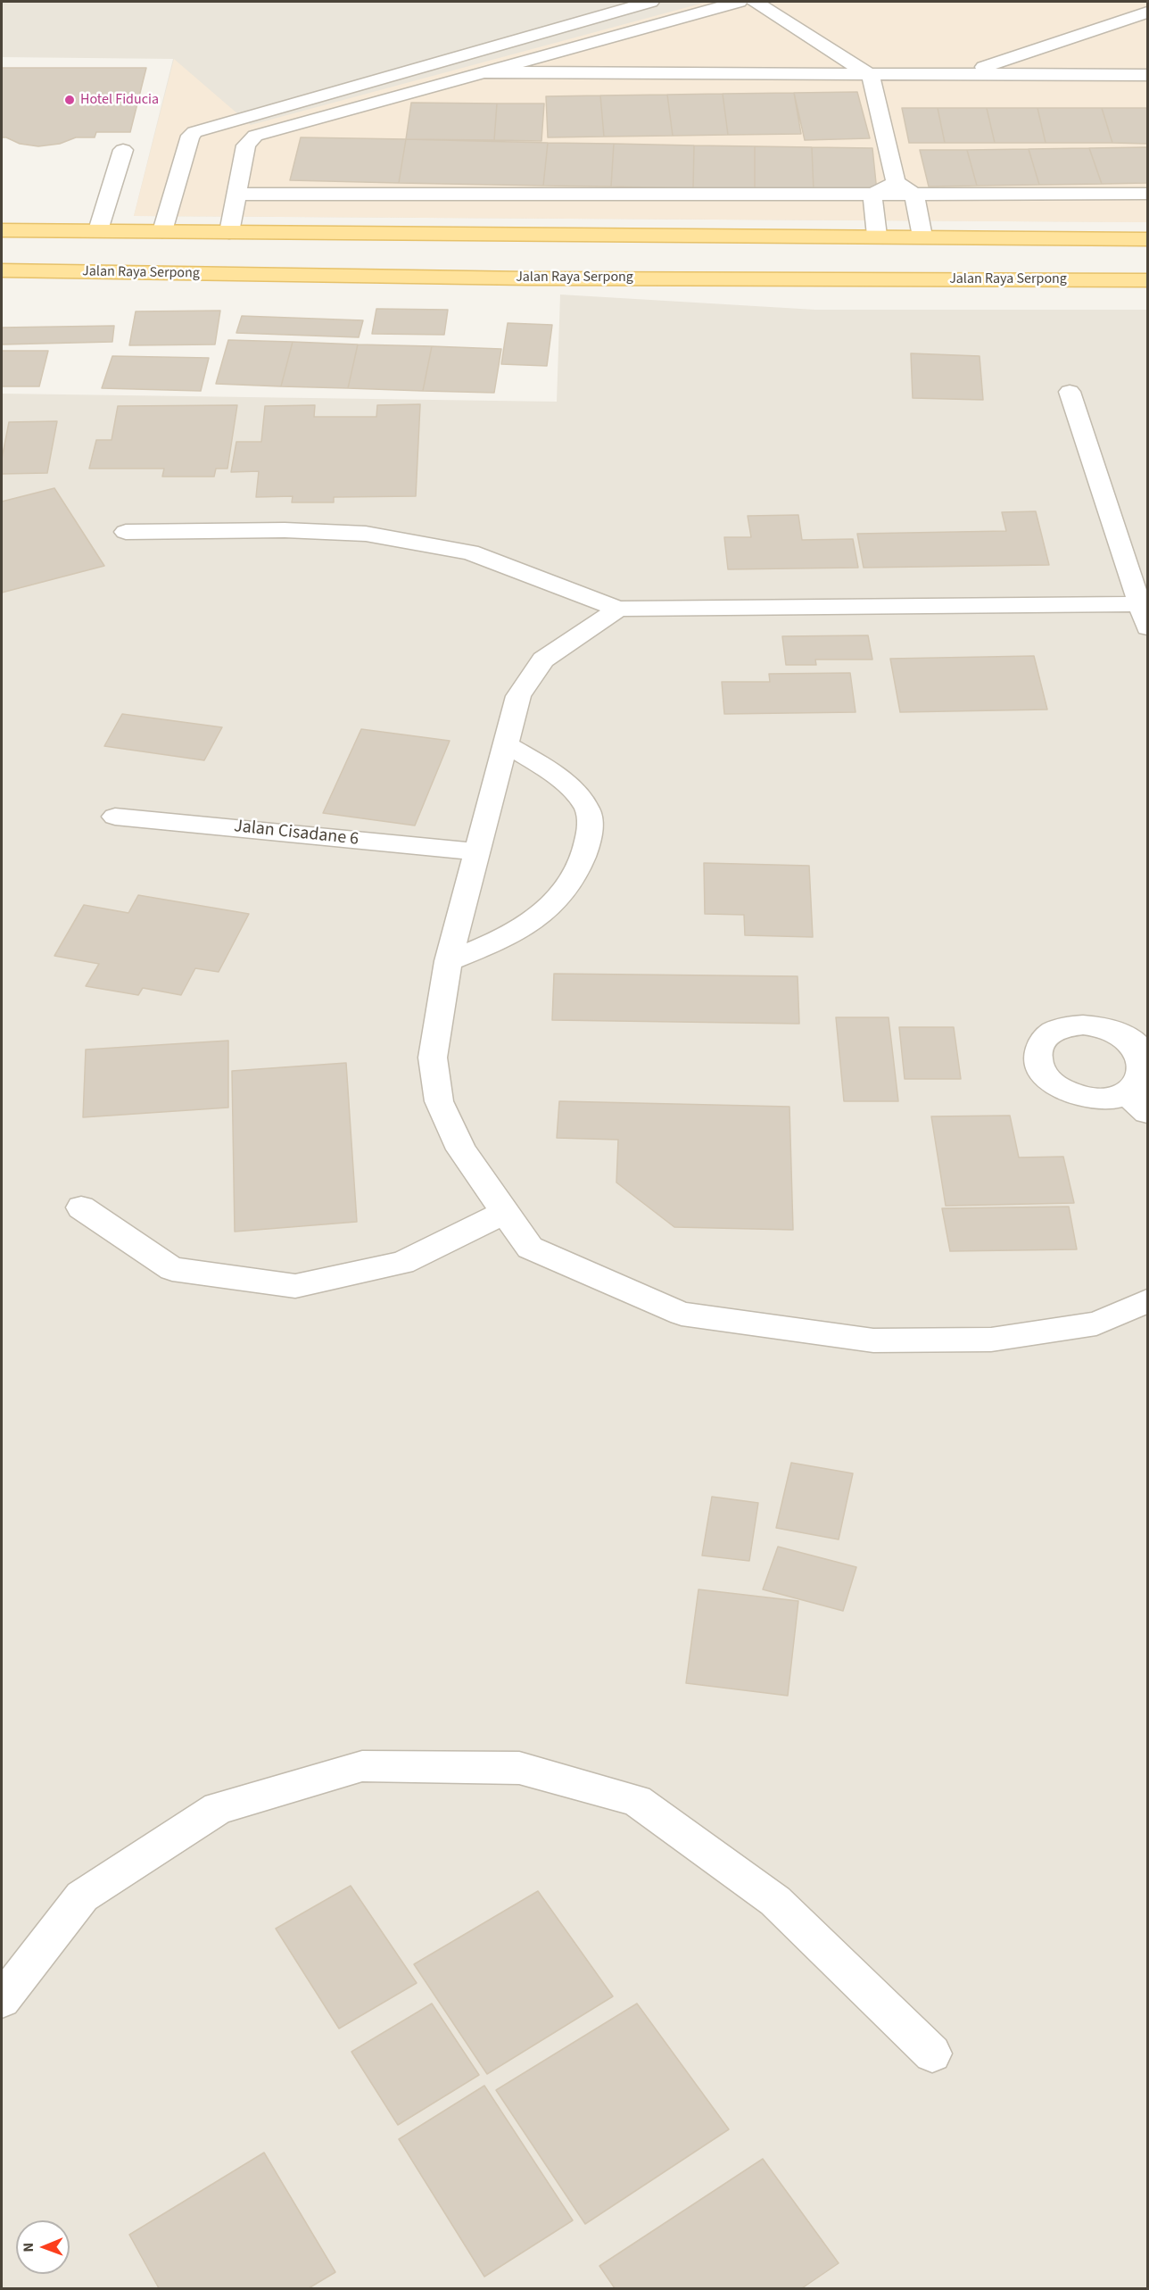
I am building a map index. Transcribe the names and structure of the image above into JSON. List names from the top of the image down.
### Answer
{
  "streets": {
    "main road": ["Jalan Raya Serpong"],
    "street": ["Jalan Cisadane 6"]
  },
  "places": ["Hotel Fiducia"],
  "north": "left"
}
